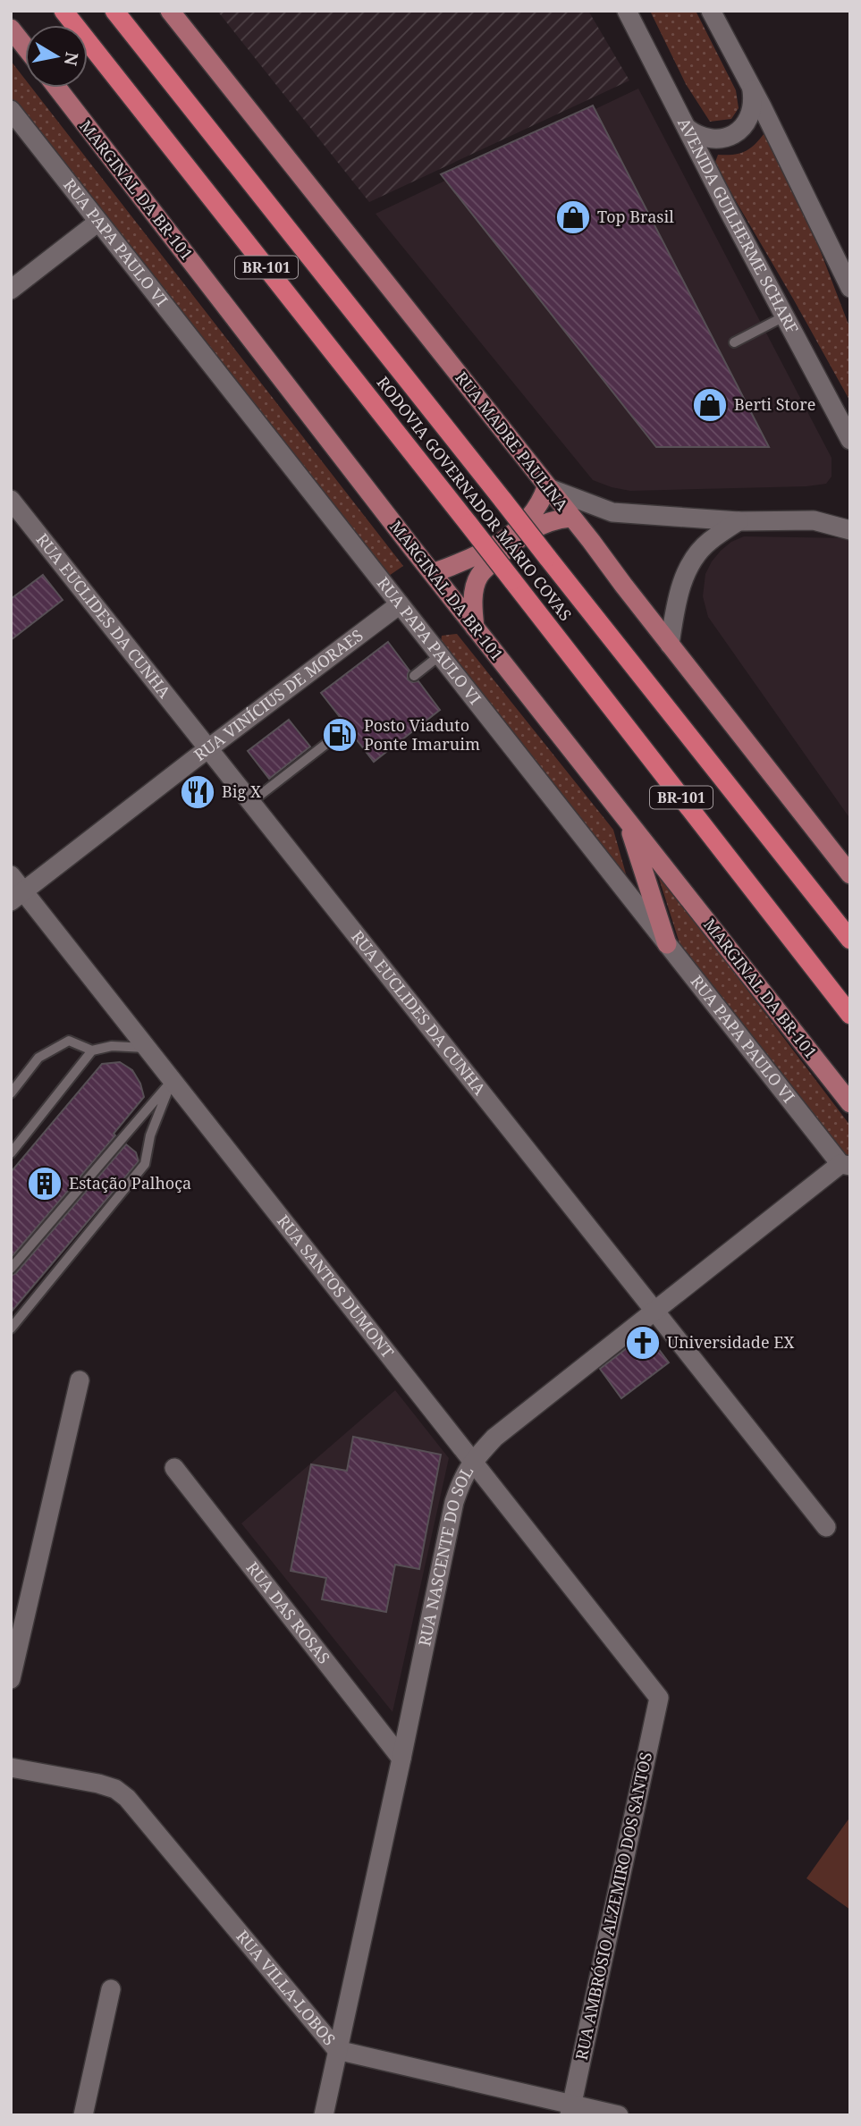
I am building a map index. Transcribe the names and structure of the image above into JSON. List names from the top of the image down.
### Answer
{
  "streets": {
    "highway": ["BR-101", "RODOVIA GOVERNADOR MÁRIO COVAS"],
    "main road": ["MARGINAL DA BR-101", "RUA MADRE PAULINA"],
    "street": [
      "AVENIDA GUILHERME SCHARF",
      "RUA PAPA PAULO VI",
      "RUA EUCLIDES DA CUNHA",
      "RUA VINÍCIUS DE MORAES",
      "RUA SANTOS DUMONT",
      "RUA NASCENTE DO SOL",
      "RUA DAS ROSAS",
      "RUA AMBRÓSIO ALZEMIRO DOS SANTOS",
      "RUA VILLA-LOBOS"
    ]
  },
  "crossings": [
    ["RUA PAPA PAULO VI", "RUA VINÍCIUS DE MORAES"],
    ["RUA PAPA PAULO VI", "RUA NASCENTE DO SOL"],
    ["RUA EUCLIDES DA CUNHA", "RUA VINÍCIUS DE MORAES"],
    ["RUA EUCLIDES DA CUNHA", "RUA NASCENTE DO SOL"],
    ["RUA VINÍCIUS DE MORAES", "RUA SANTOS DUMONT"],
    ["RUA SANTOS DUMONT", "RUA NASCENTE DO SOL"],
    ["RUA SANTOS DUMONT", "RUA AMBRÓSIO ALZEMIRO DOS SANTOS"],
    ["RUA NASCENTE DO SOL", "RUA DAS ROSAS"],
    ["RUA NASCENTE DO SOL", "RUA VILLA-LOBOS"],
    ["RUA AMBRÓSIO ALZEMIRO DOS SANTOS", "RUA VILLA-LOBOS"]
  ],
  "places": {
    "shop": ["Top Brasil", "Berti Store"],
    "fuel station": ["Posto Viaduto Ponte Imaruim"],
    "restaurant": ["Big X"],
    "building": ["Estação Palhoça"],
    "church": ["Universidade EX"]
  },
  "north": "right"
}
